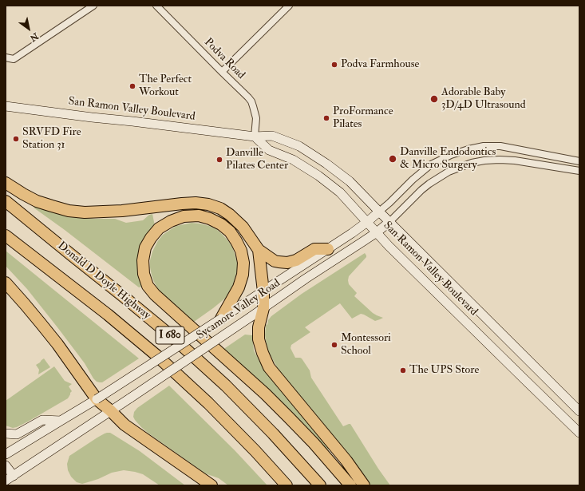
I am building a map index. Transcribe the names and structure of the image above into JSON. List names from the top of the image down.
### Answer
{
  "streets": {
    "highway": ["Donald D Doyle Highway", "I 680"],
    "main road": ["San Ramon Valley Boulevard", "Sycamore Valley Road"],
    "street": ["Podva Road"]
  },
  "crossings": [
    ["Podva Road", "San Ramon Valley Boulevard"],
    ["San Ramon Valley Boulevard", "Sycamore Valley Road"]
  ],
  "places": [
    "Podva Farmhouse",
    "The Perfect Workout",
    "Adorable Baby 3D/4D Ultrasound",
    "ProFormance Pilates",
    "SRVFD Fire Station 31",
    "Danville Endodontics & Micro Surgery",
    "Danville Pilates Center",
    "Montessori School",
    "The UPS Store"
  ],
  "north": "bottom right"
}
